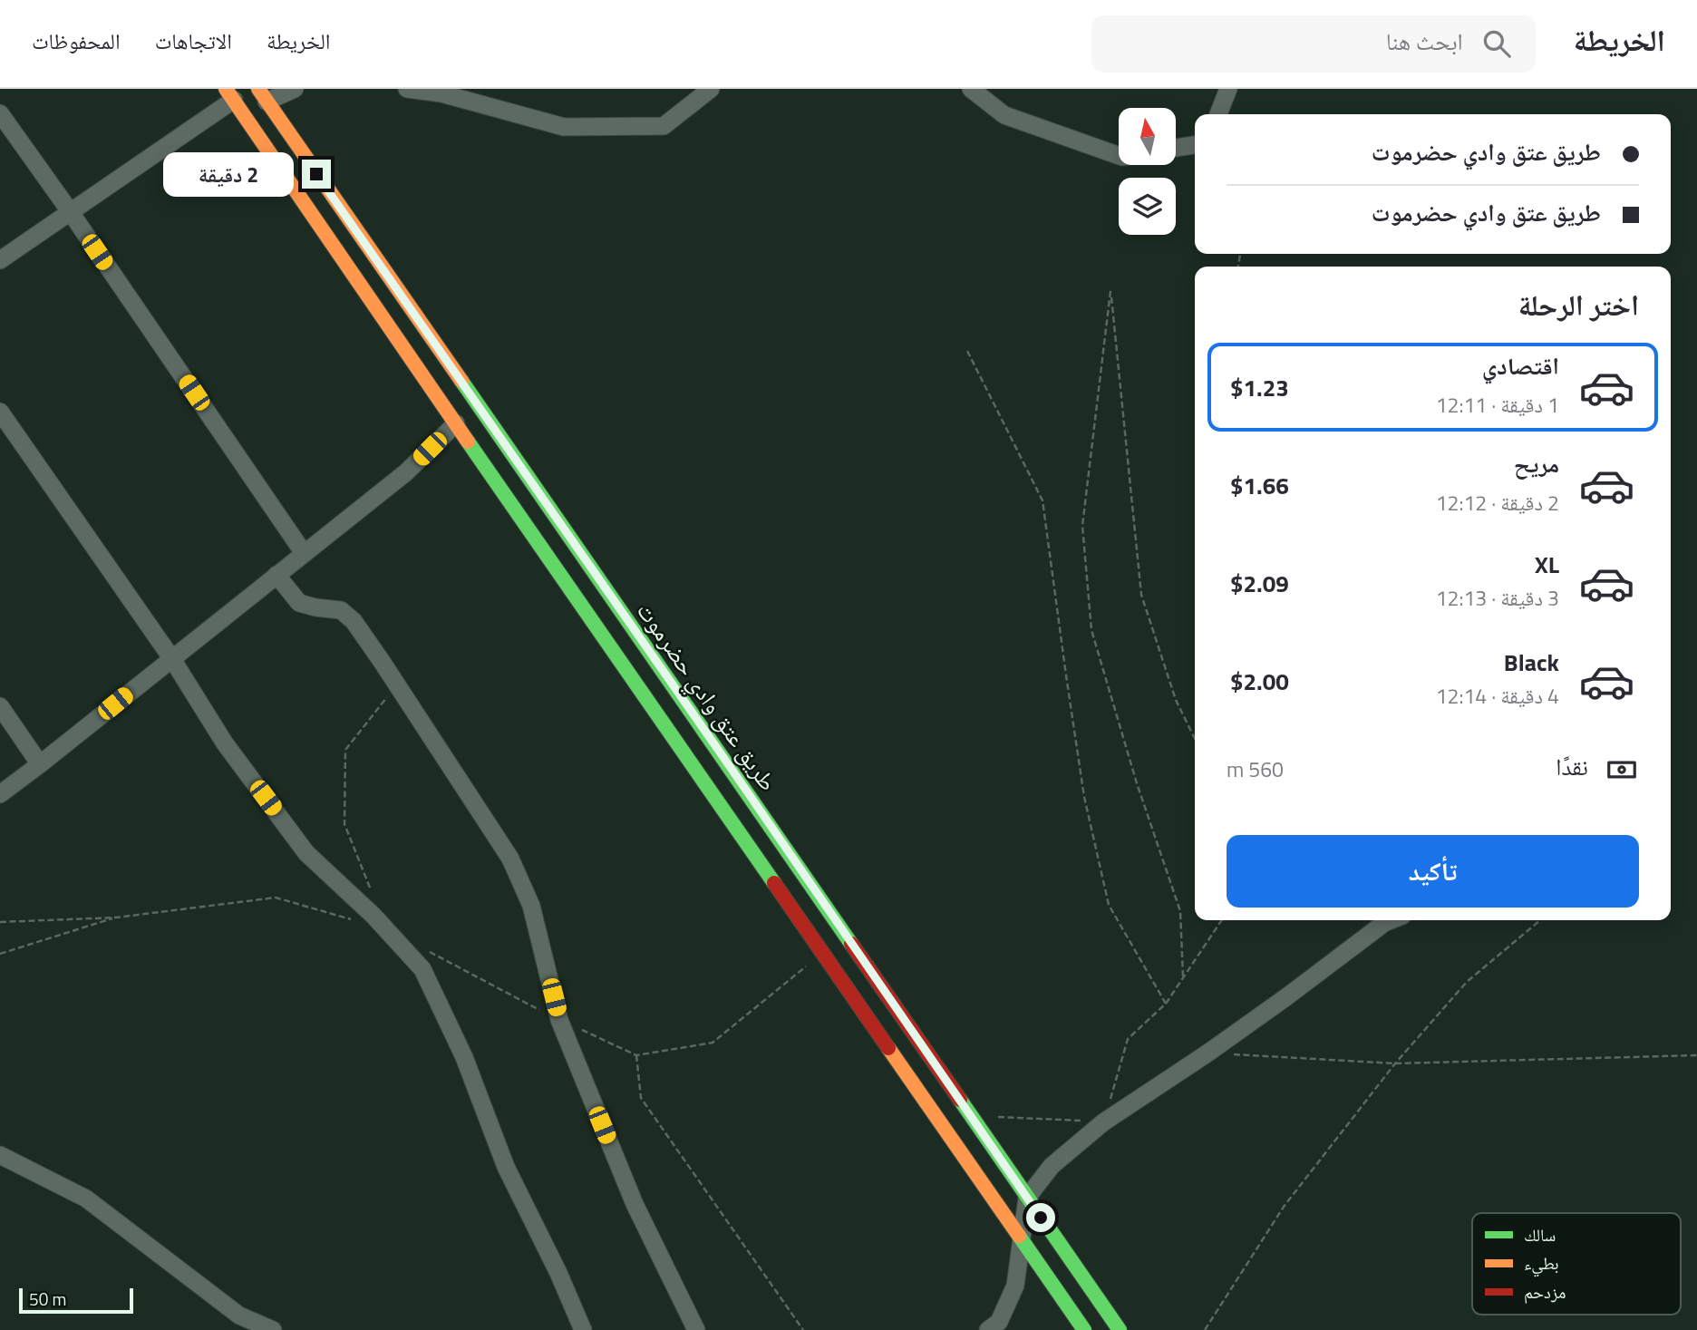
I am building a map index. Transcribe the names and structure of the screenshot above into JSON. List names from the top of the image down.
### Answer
{
  "streets": {
    "main road": ["طريق عتق وادي حضرموت"]
  },
  "legend": ["سالك", "بطيء", "مزدحم"],
  "scale_bar": "50 m",
  "north": "top",
  "page": {
    "header": "الخريطة",
    "search": "ابحث هنا",
    "nav": ["الخريطة", "الاتجاهات", "المحفوظات"],
    "banner": ["طريق عتق وادي حضرموت", "طريق عتق وادي حضرموت"],
    "bubble": "2 دقيقة",
    "heading": "اختر الرحلة",
    "list": [
      {
        "name": "اقتصادي",
        "note": "1 دقيقة · 12:11",
        "value": "$1.23"
      },
      {
        "name": "مريح",
        "note": "2 دقيقة · 12:12",
        "value": "$1.66"
      },
      {
        "name": "XL",
        "note": "3 دقيقة · 12:13",
        "value": "$2.09"
      },
      {
        "name": "Black",
        "note": "4 دقيقة · 12:14",
        "value": "$2.00"
      }
    ],
    "pay": ["نقدًا", "560 m"],
    "buttons": "تأكيد",
    "scale": "50 m"
  }
}
